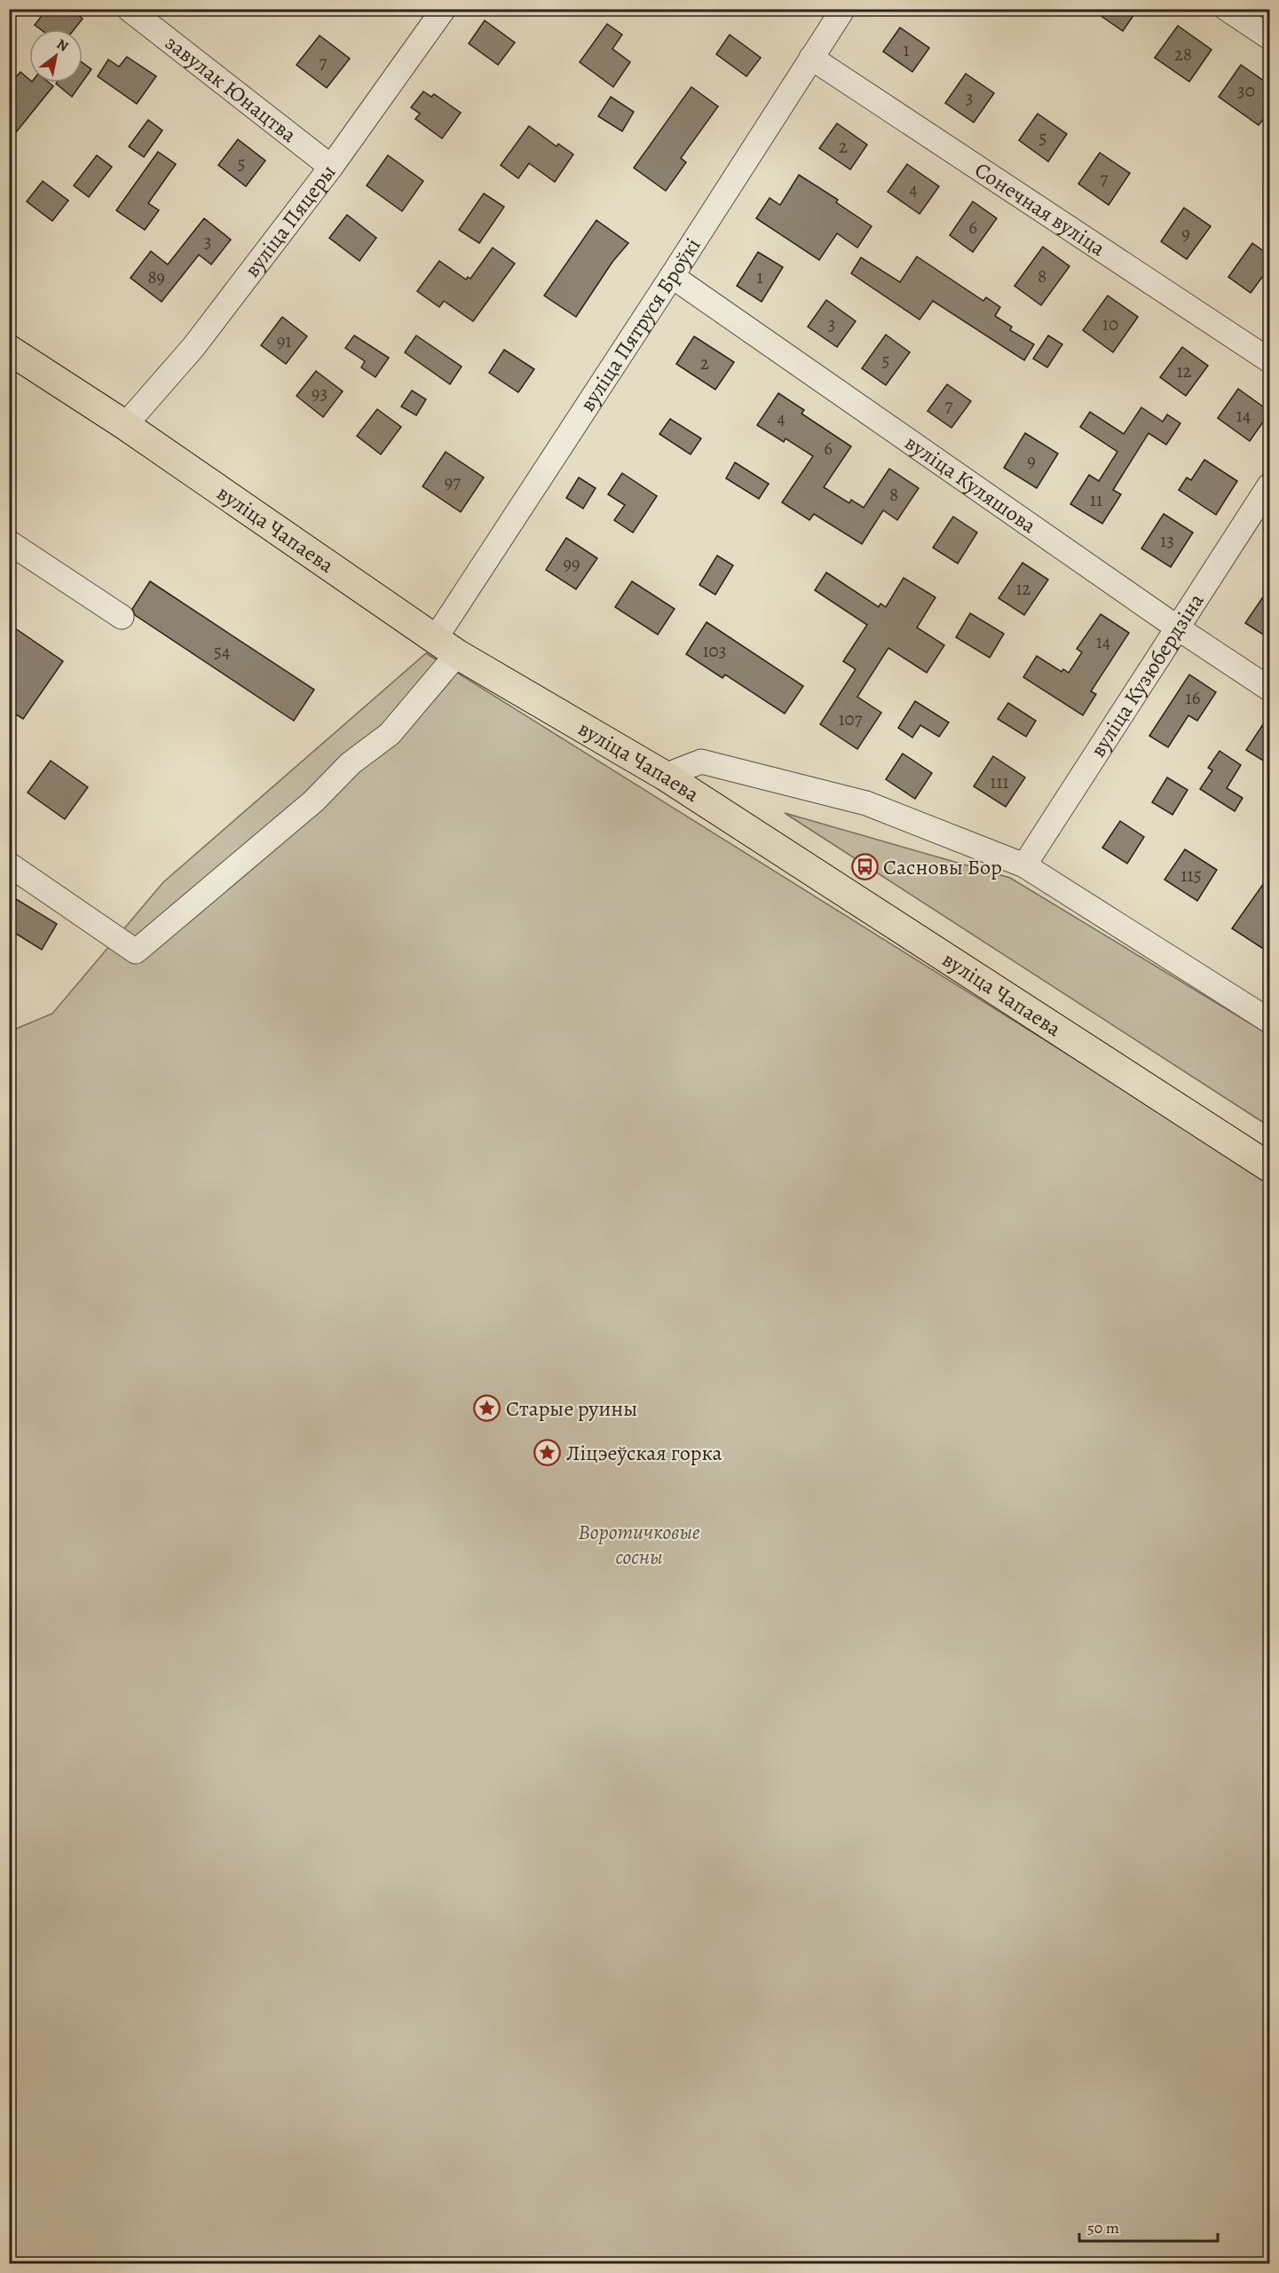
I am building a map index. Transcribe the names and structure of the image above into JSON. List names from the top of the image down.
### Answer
{
  "streets": {
    "main road": ["вуліца Чапаева"],
    "street": [
      "завулак Юнацтва",
      "Сонечная вуліца",
      "вуліца Пяцеры",
      "вуліца Пятруся Броўкі",
      "вуліца Куляшова",
      "вуліца Кузюбердзіна"
    ]
  },
  "crossings": [
    ["завулак Юнацтва", "вуліца Пяцеры"],
    ["Сонечная вуліца", "вуліца Пятруся Броўкі"],
    ["вуліца Пяцеры", "вуліца Чапаева"],
    ["вуліца Пятруся Броўкі", "вуліца Куляшова"],
    ["вуліца Пятруся Броўкі", "вуліца Чапаева"],
    ["вуліца Куляшова", "вуліца Кузюбердзіна"]
  ],
  "parks": ["Воротичковые сосны"],
  "places": {
    "bus stop": ["Сасновы Бор"],
    "place": ["Старые руины", "Ліцэеўская горка"]
  },
  "house_numbers": [
    "1",
    "28",
    "7",
    "30",
    "3",
    "5",
    "2",
    "5",
    "7",
    "4",
    "6",
    "9",
    "3",
    "8",
    "89",
    "1",
    "3",
    "10",
    "91",
    "5",
    "2",
    "12",
    "93",
    "7",
    "14",
    "4",
    "6",
    "9",
    "97",
    "8",
    "11",
    "13",
    "99",
    "12",
    "14",
    "103",
    "54",
    "16",
    "107",
    "111",
    "115"
  ],
  "scale_bar": "50 m",
  "north": "top right"
}
